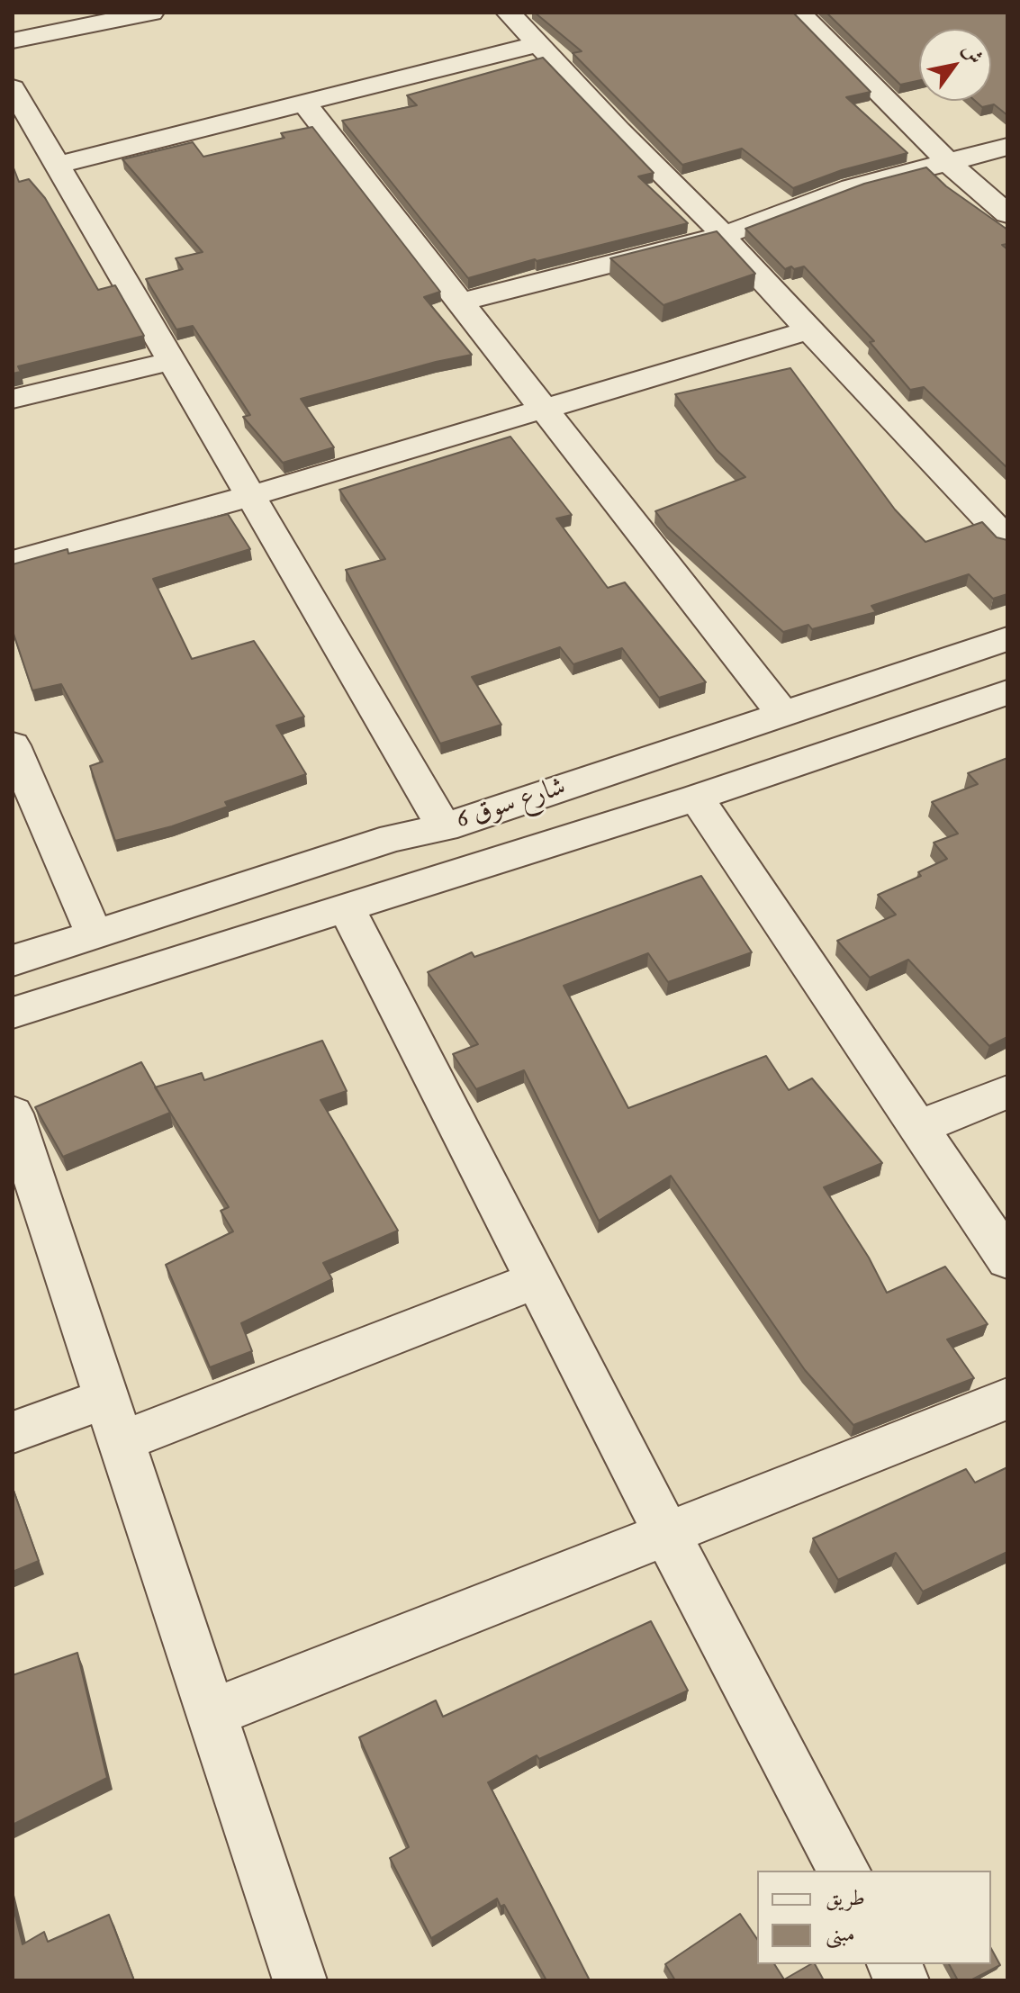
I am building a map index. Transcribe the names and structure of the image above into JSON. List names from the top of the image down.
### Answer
{
  "streets": {
    "street": ["شارع سوق 6"]
  },
  "legend": ["طريق", "مبنى"],
  "north": "top right"
}
